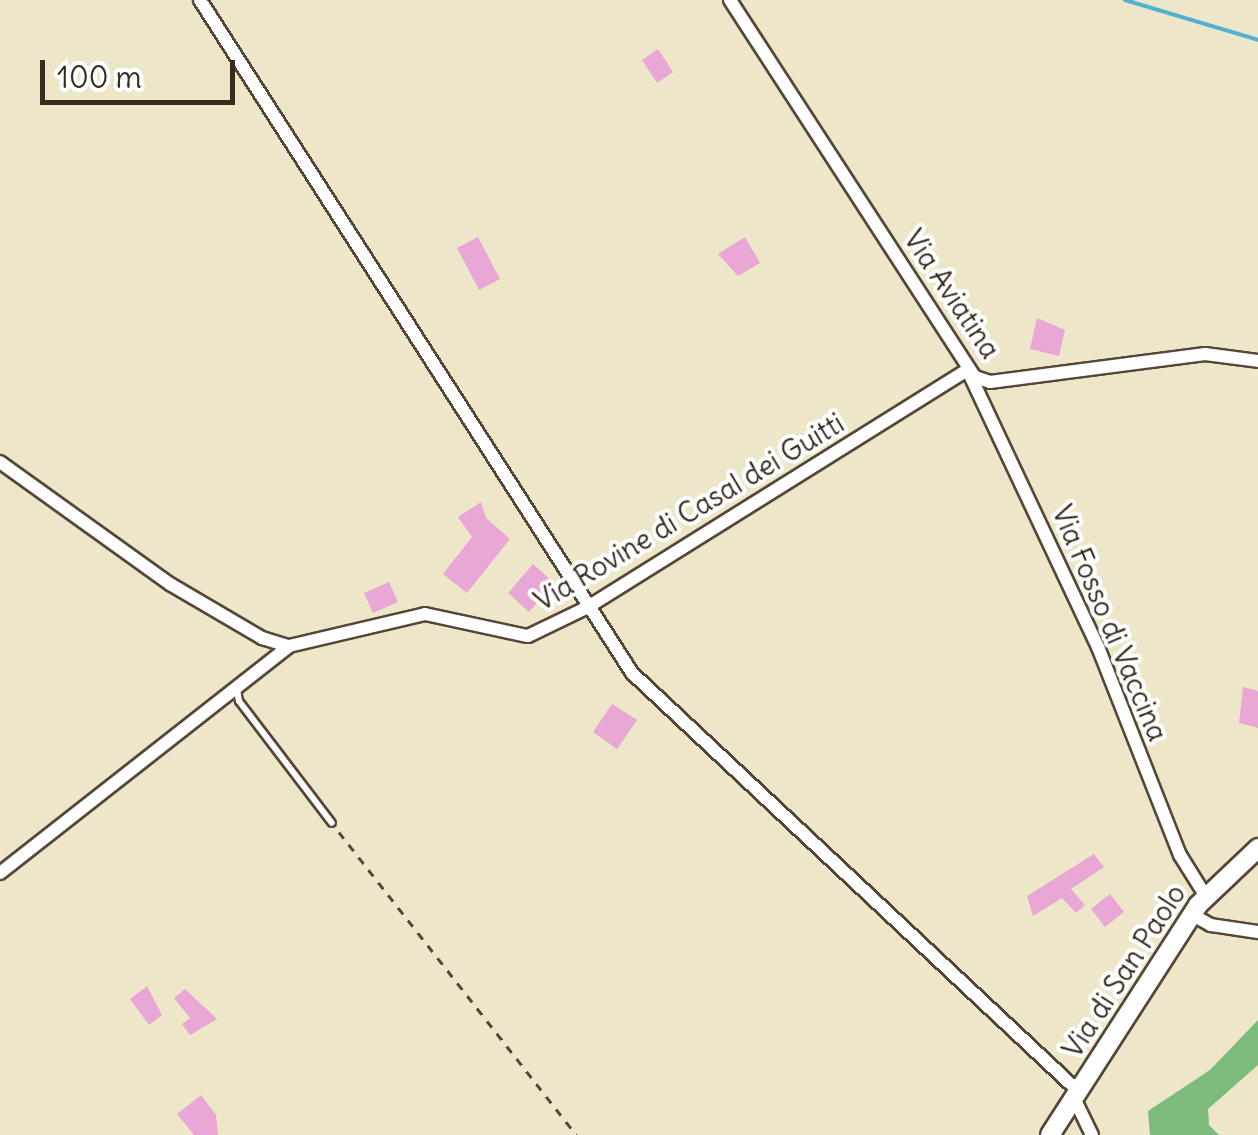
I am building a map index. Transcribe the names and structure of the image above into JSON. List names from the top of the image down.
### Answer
{
  "streets": {
    "street": [
      "Via Aviatina",
      "Via Rovine di Casal dei Guitti",
      "Via Fosso di Vaccina",
      "Via di San Paolo"
    ]
  },
  "crossings": [
    ["Via Aviatina", "Via Rovine di Casal dei Guitti"],
    ["Via Aviatina", "Via Fosso di Vaccina"],
    ["Via Rovine di Casal dei Guitti", "Via Fosso di Vaccina"],
    ["Via Fosso di Vaccina", "Via di San Paolo"]
  ],
  "scale_bar": "100 m"
}
